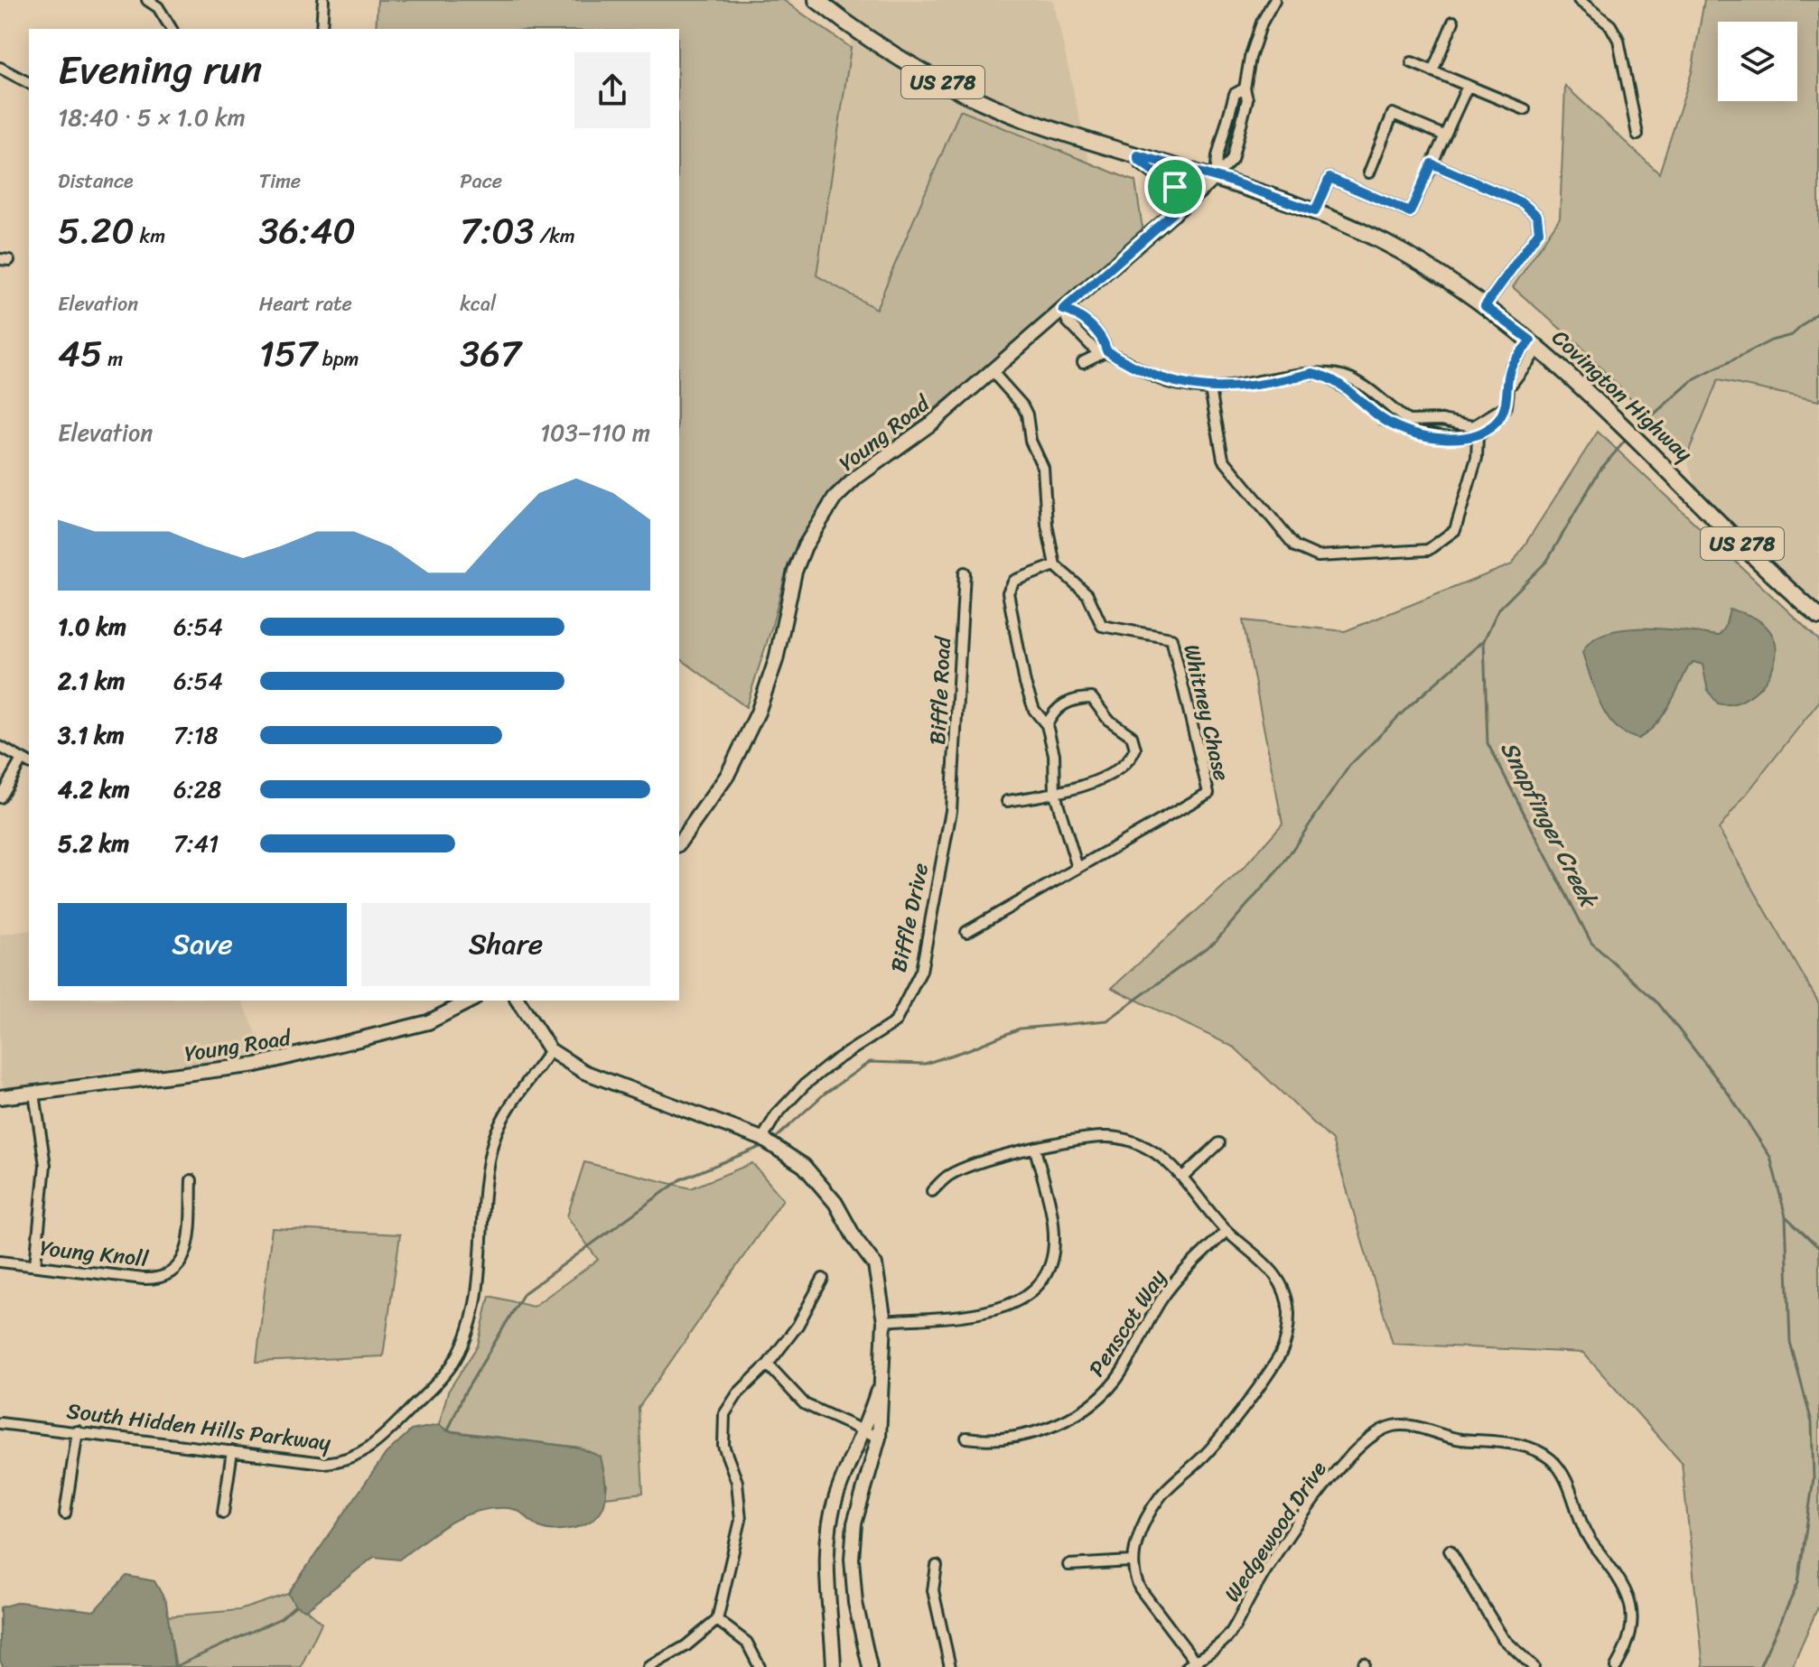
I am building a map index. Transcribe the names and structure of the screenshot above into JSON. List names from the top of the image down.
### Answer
{
  "streets": {
    "main road": ["US 278", "Covington Highway"],
    "street": [
      "Young Road",
      "Biffle Road",
      "Whitney Chase",
      "Biffle Drive",
      "Young Knoll",
      "Penscot Way",
      "South Hidden Hills Parkway",
      "Wedgewood Drive"
    ]
  },
  "crossings": [
    ["Covington Highway", "Young Road"],
    ["Biffle Road", "Biffle Drive"]
  ],
  "water": ["Snapfinger Creek"],
  "page": {
    "heading": ["Evening run", "18:40 · 5 × 1.0 km"],
    "stats": [
      ["Distance", "5.20 km"],
      ["Time", "36:40"],
      ["Pace", "7:03 /km"],
      ["Elevation", "45 m"],
      ["Heart rate", "157 bpm"],
      ["kcal", "367"]
    ],
    "chart": ["Elevation", "103–110 m"],
    "list": [
      {
        "name": "1.0 km",
        "note": "6:54"
      },
      {
        "name": "2.1 km",
        "note": "6:54"
      },
      {
        "name": "3.1 km",
        "note": "7:18"
      },
      {
        "name": "4.2 km",
        "note": "6:28"
      },
      {
        "name": "5.2 km",
        "note": "7:41"
      }
    ],
    "buttons": ["Save", "Share"]
  }
}
